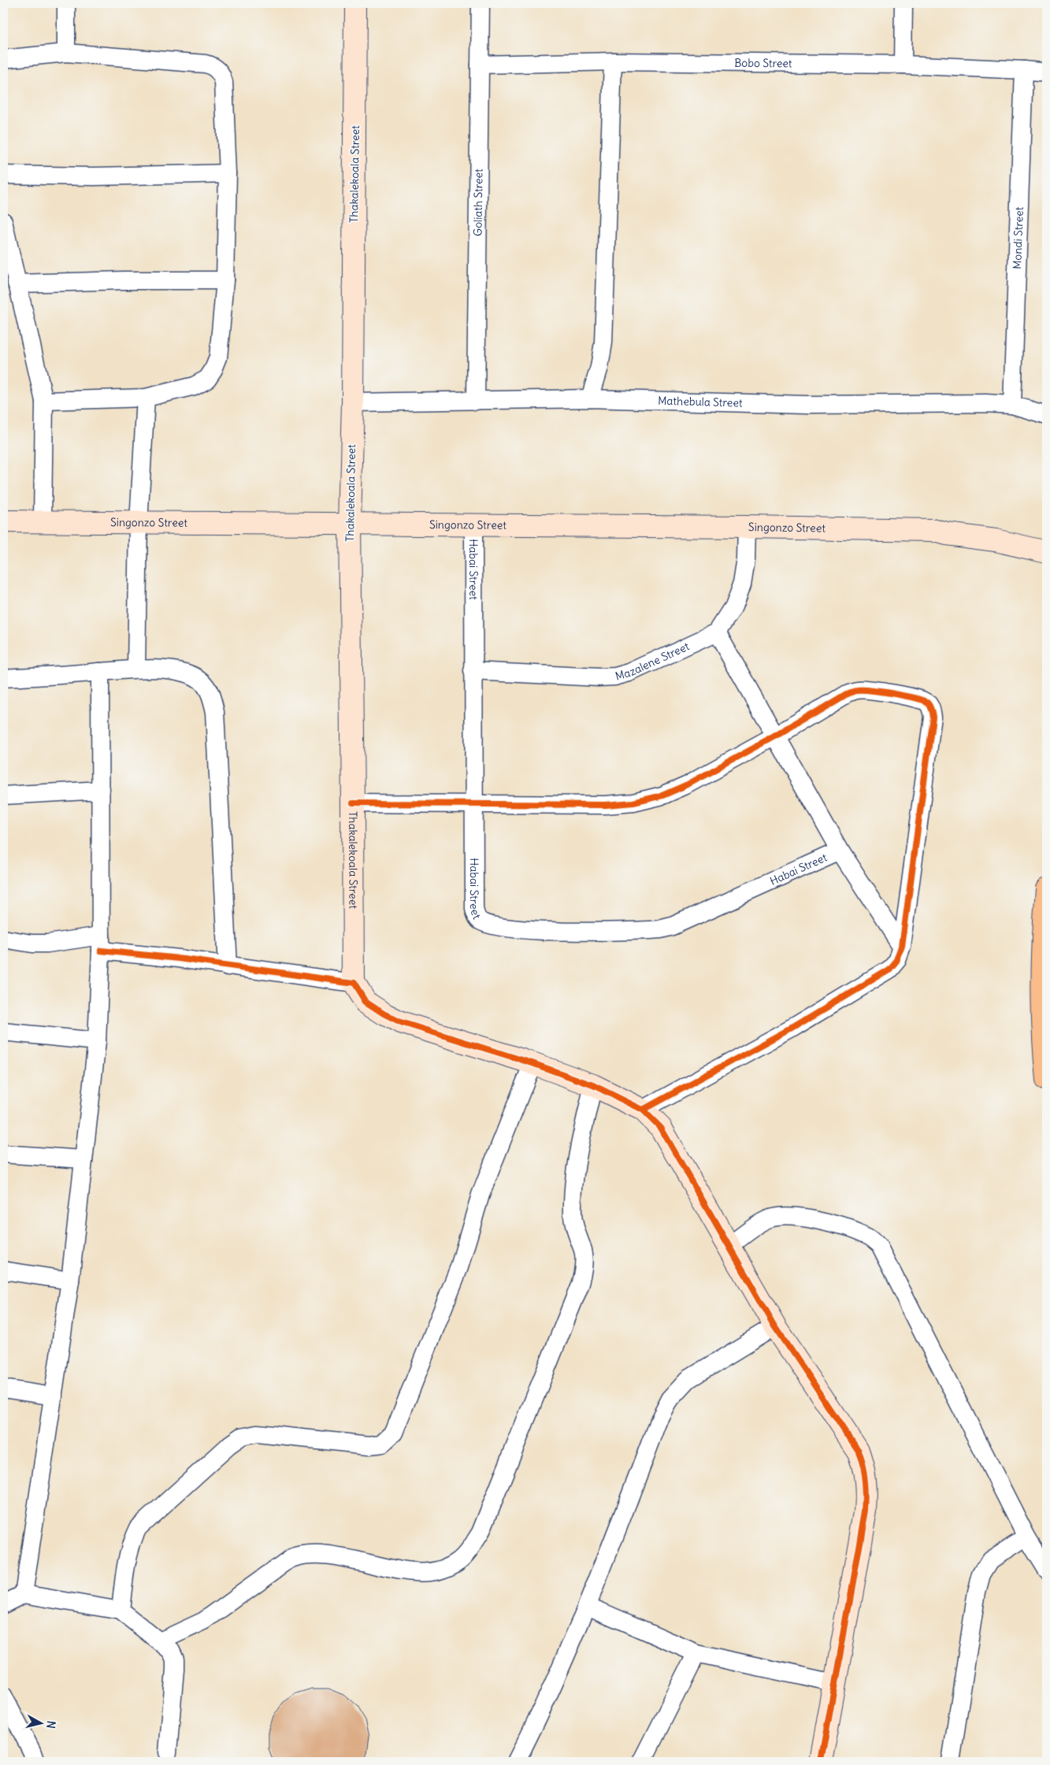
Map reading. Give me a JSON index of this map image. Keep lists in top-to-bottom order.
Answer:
{
  "streets": {
    "street": [
      "Bobo Street",
      "Thakalekoala Street",
      "Goliath Street",
      "Mondi Street",
      "Mathebula Street",
      "Singonzo Street",
      "Habai Street",
      "Mazalene Street"
    ]
  },
  "crossings": [
    ["Bobo Street", "Goliath Street"],
    ["Bobo Street", "Mondi Street"],
    ["Thakalekoala Street", "Mathebula Street"],
    ["Thakalekoala Street", "Singonzo Street"],
    ["Goliath Street", "Mathebula Street"],
    ["Mondi Street", "Mathebula Street"],
    ["Singonzo Street", "Habai Street"],
    ["Habai Street", "Mazalene Street"]
  ],
  "north": "right"
}
